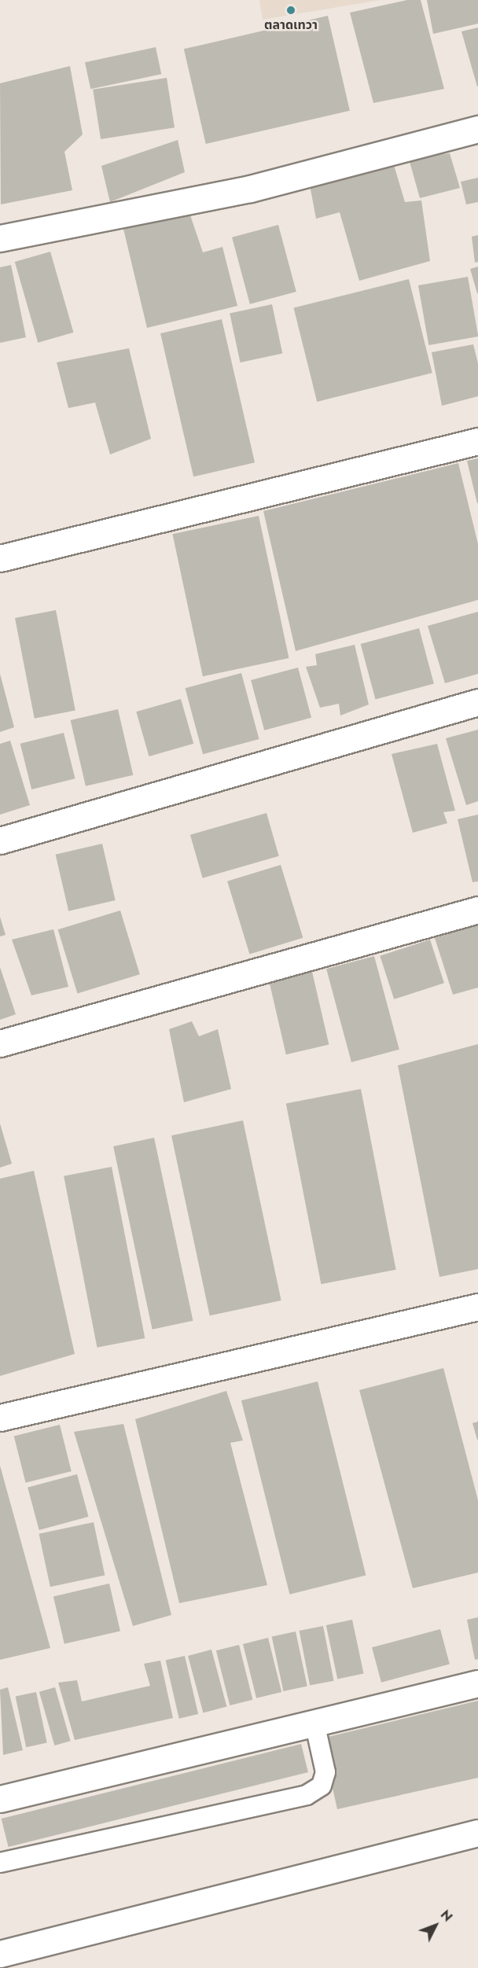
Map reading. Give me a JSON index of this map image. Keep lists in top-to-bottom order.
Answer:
{
  "places": ["ตลาดเทวา"],
  "north": "top right"
}
